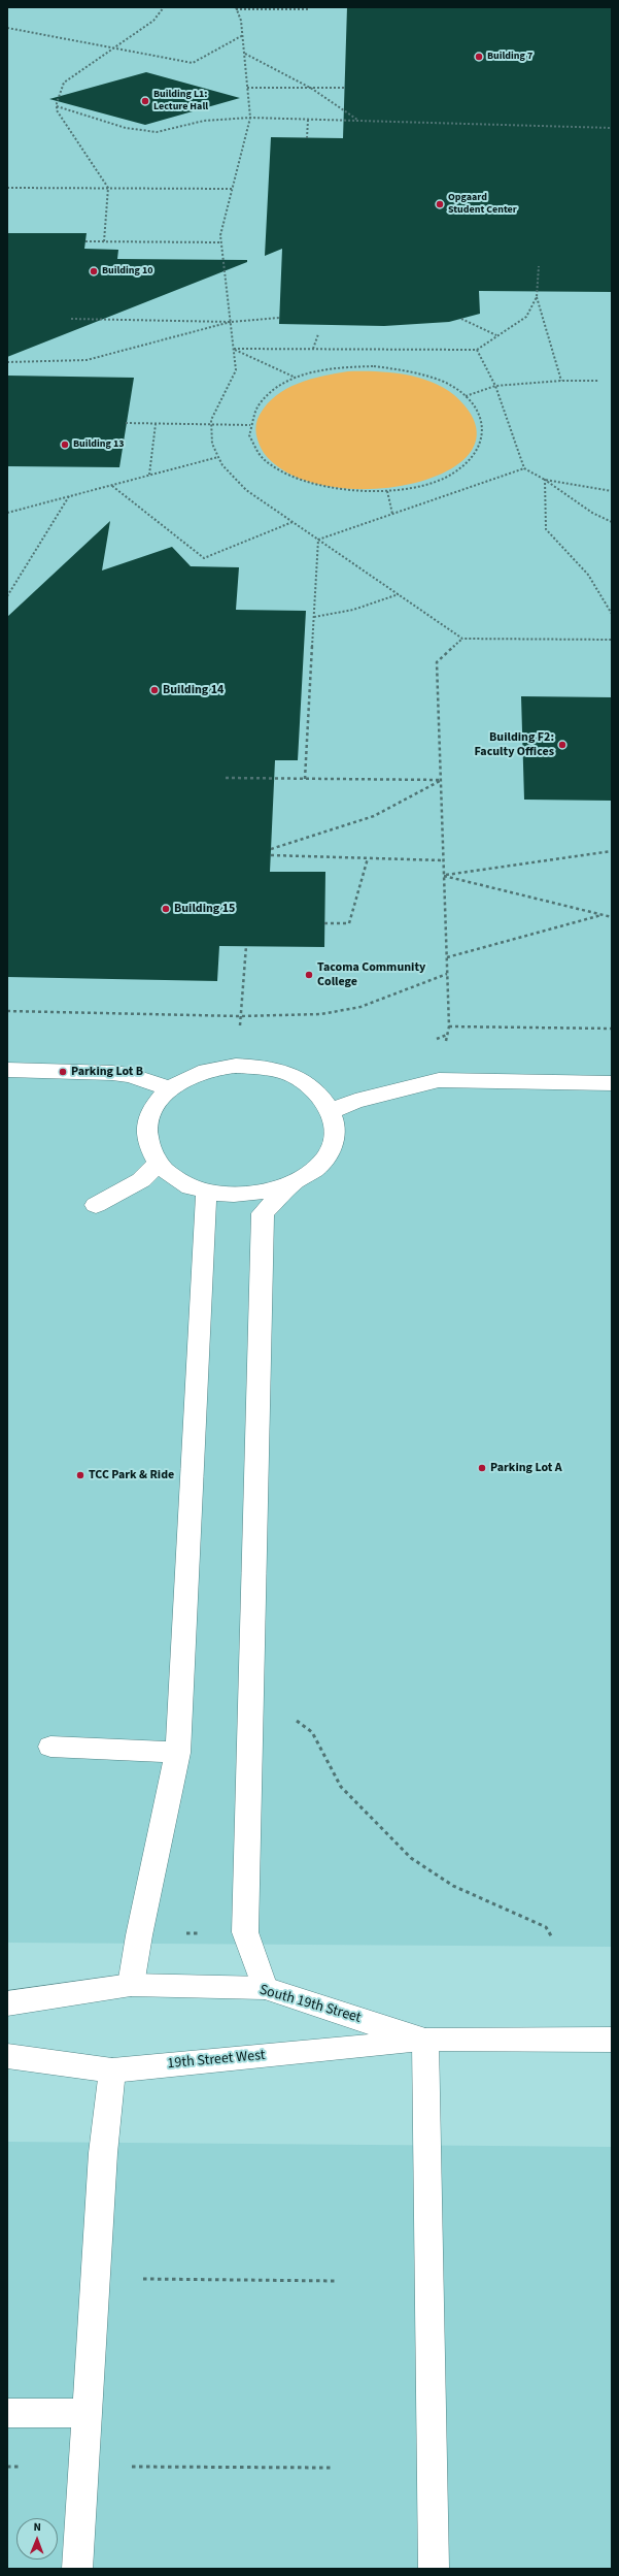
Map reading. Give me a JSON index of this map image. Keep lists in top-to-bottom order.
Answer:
{
  "streets": {
    "main road": ["South 19th Street", "19th Street West"]
  },
  "crossings": [
    ["South 19th Street", "19th Street West"]
  ],
  "places": [
    "Building 7",
    "Building L1: Lecture Hall",
    "Opgaard Student Center",
    "Building 10",
    "Building 13",
    "Building 14",
    "Building F2: Faculty Offices",
    "Building 15",
    "Tacoma Community College",
    "Parking Lot B",
    "Parking Lot A",
    "TCC Park & Ride"
  ],
  "north": "top"
}
